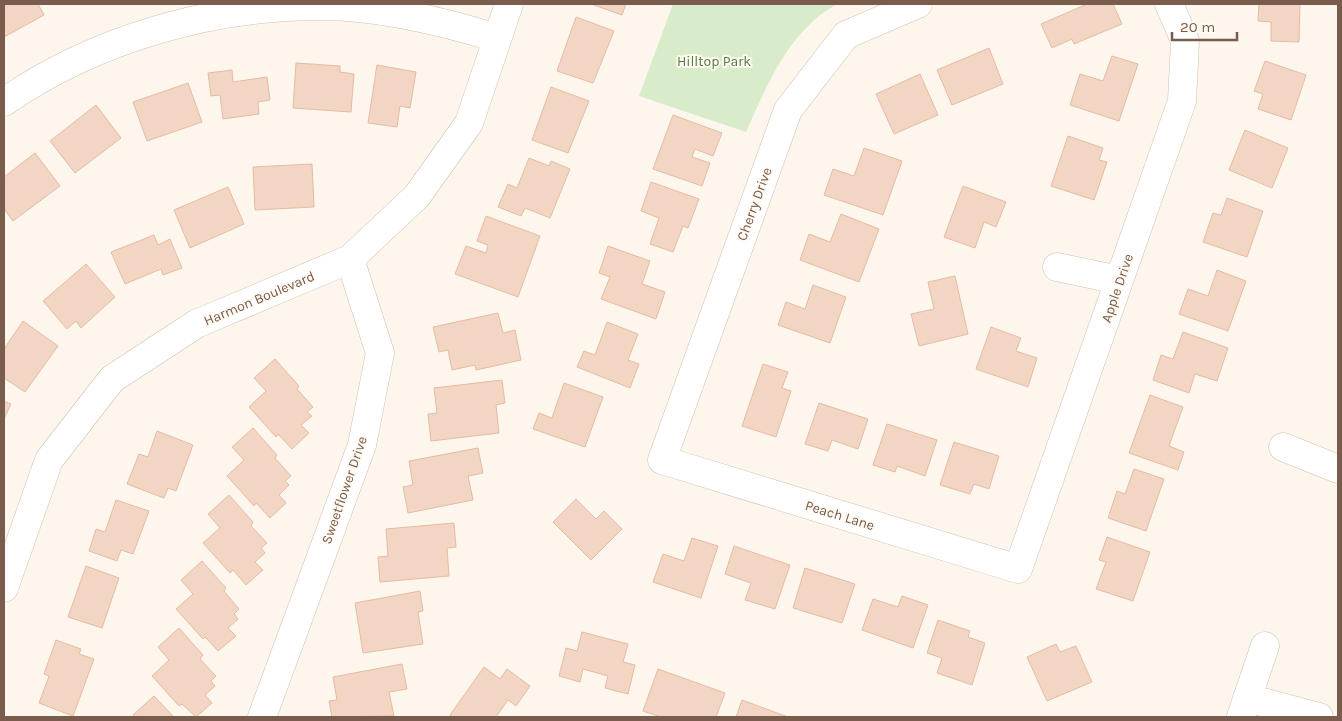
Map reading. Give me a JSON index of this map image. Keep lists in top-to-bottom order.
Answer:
{
  "streets": {
    "street": [
      "Cherry Drive",
      "Apple Drive",
      "Harmon Boulevard",
      "Sweetflower Drive",
      "Peach Lane"
    ]
  },
  "crossings": [
    ["Cherry Drive", "Peach Lane"],
    ["Apple Drive", "Peach Lane"],
    ["Harmon Boulevard", "Sweetflower Drive"]
  ],
  "parks": ["Hilltop Park"],
  "scale_bar": "20 m"
}
